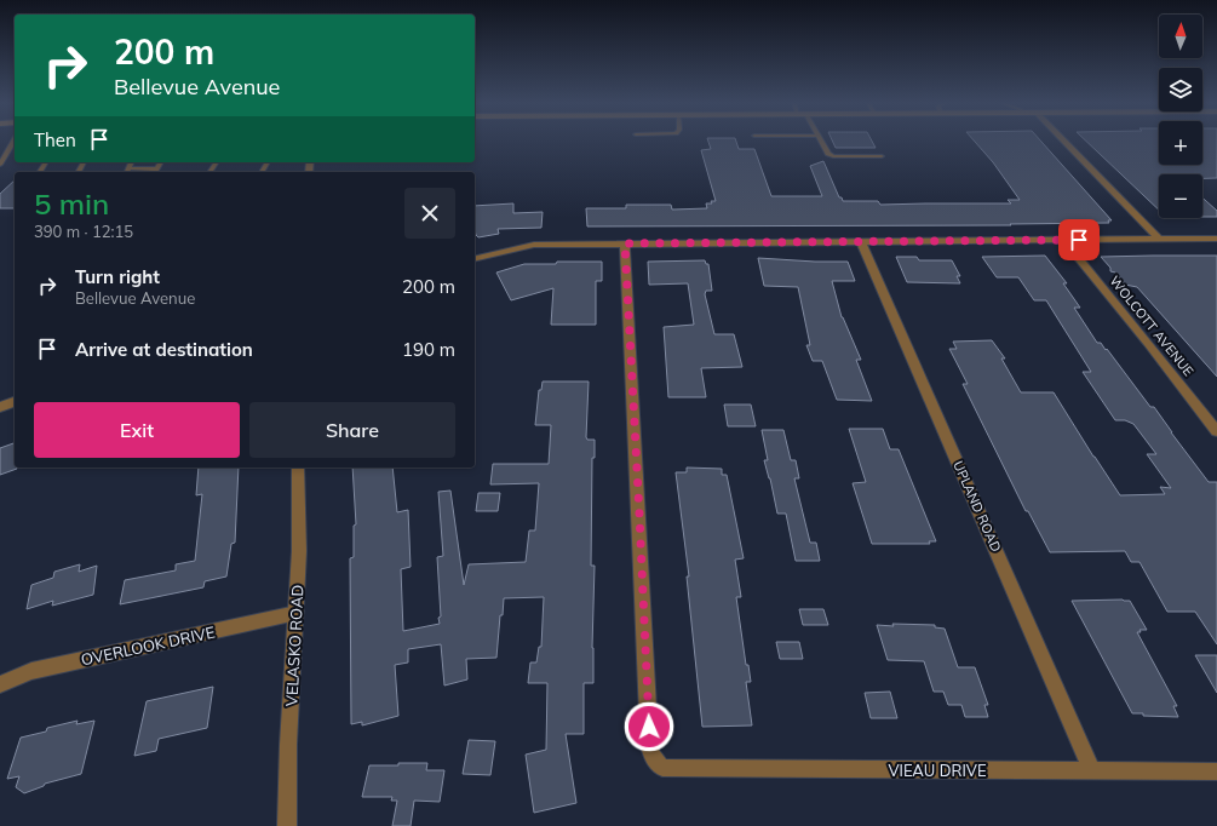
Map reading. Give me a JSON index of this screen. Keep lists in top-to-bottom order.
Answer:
{
  "streets": {
    "street": [
      "WOLCOTT AVENUE",
      "UPLAND ROAD",
      "OVERLOOK DRIVE",
      "VELASKO ROAD",
      "VIEAU DRIVE"
    ]
  },
  "crossings": [
    ["UPLAND ROAD", "VIEAU DRIVE"],
    ["OVERLOOK DRIVE", "VELASKO ROAD"]
  ],
  "north": "top",
  "page": {
    "map_buttons": ["+", "−"],
    "turn": ["200 m", "Bellevue Avenue"],
    "then": "Then",
    "heading": ["5 min", "390 m · 12:15"],
    "list": [
      {
        "name": "Turn right",
        "note": "Bellevue Avenue",
        "value": "200 m"
      },
      {
        "name": "Arrive at destination",
        "value": "190 m"
      }
    ],
    "buttons": ["Exit", "Share"]
  }
}
